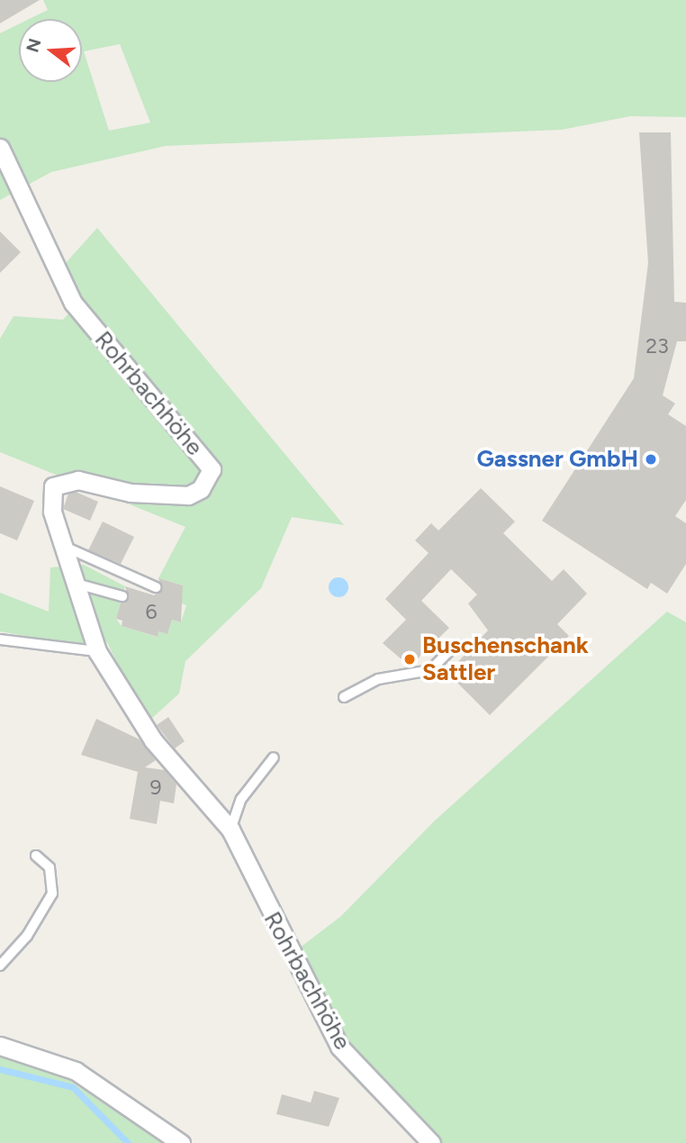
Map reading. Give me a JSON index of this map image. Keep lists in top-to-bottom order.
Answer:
{
  "streets": {
    "street": ["Rohrbachhöhe"]
  },
  "places": ["Gassner GmbH", "Buschenschank Sattler"],
  "house_numbers": ["23", "6", "9"],
  "north": "left"
}
